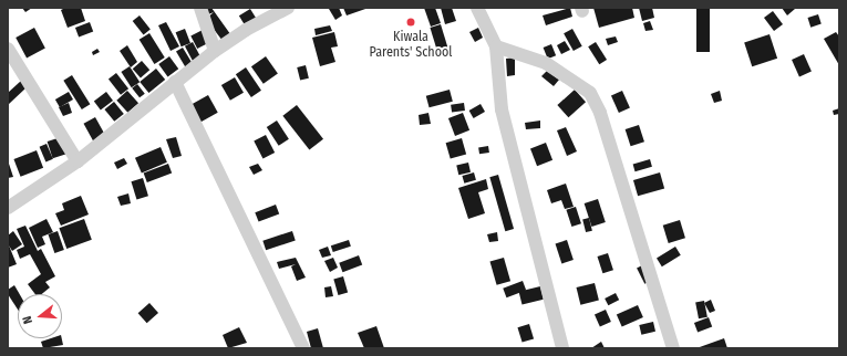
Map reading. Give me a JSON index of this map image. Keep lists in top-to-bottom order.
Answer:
{
  "places": ["Kiwala Parents' School"],
  "north": "left"
}
